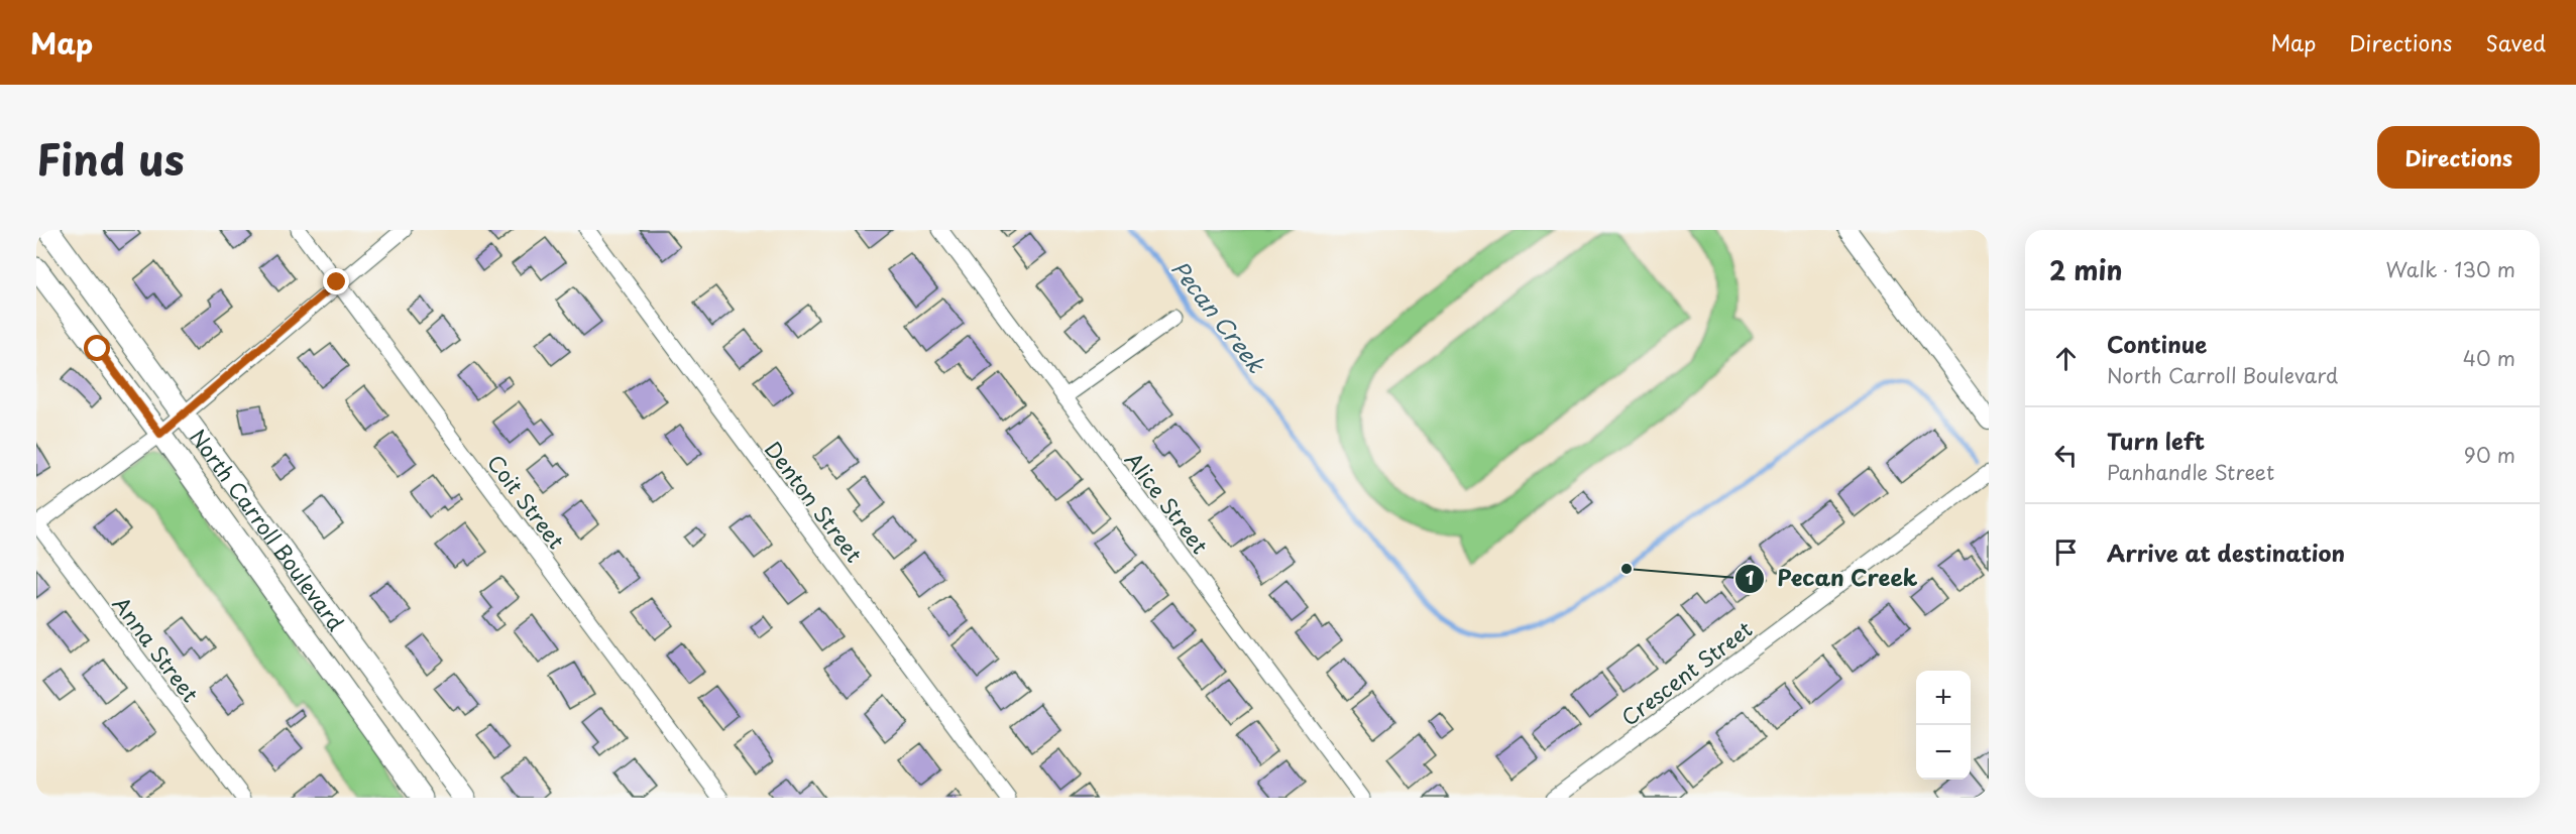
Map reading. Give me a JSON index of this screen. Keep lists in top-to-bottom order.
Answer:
{
  "streets": {
    "main road": ["North Carroll Boulevard"],
    "street": [
      "Coit Street",
      "Denton Street",
      "Alice Street",
      "Anna Street",
      "Crescent Street"
    ]
  },
  "water": ["Pecan Creek"],
  "places": ["Pecan Creek"],
  "page": {
    "header": "Map",
    "nav": ["Map", "Directions", "Saved"],
    "title": "Find us",
    "buttons": "Directions",
    "heading": ["2 min", "Walk · 130 m"],
    "list": [
      ["Continue", "North Carroll Boulevard", "40 m"],
      ["Turn left", "Panhandle Street", "90 m"],
      "Arrive at destination"
    ],
    "map_buttons": ["+", "−"]
  }
}
